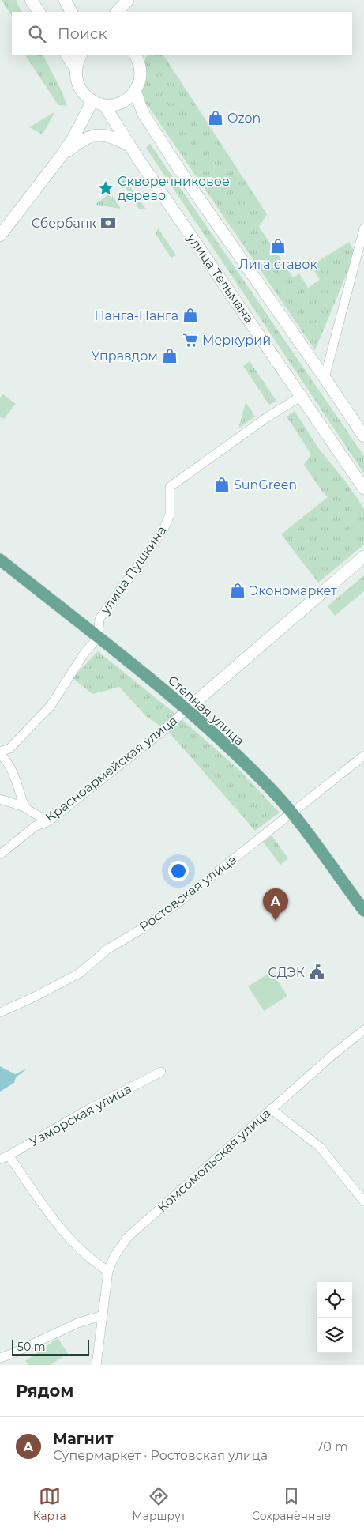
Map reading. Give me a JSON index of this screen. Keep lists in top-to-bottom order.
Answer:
{
  "streets": {
    "main road": ["улица Тельмана", "Степная улица", "Красноармейская улица"],
    "street": [
      "улица Пушкина",
      "Ростовская улица",
      "Узморская улица",
      "Комсомольская улица"
    ]
  },
  "crossings": [
    ["улица Тельмана", "улица Пушкина"],
    ["улица Пушкина", "Степная улица"],
    ["Степная улица", "Красноармейская улица"],
    ["Степная улица", "Ростовская улица"]
  ],
  "places": {
    "shop": [
      "Ozon",
      "Лига ставок",
      "Панга-Панга",
      "Управдом",
      "SunGreen",
      "Экономаркет"
    ],
    "place": ["Скворечниковое дерево"],
    "bank": ["Сбербанк"],
    "supermarket": ["Меркурий"],
    "public building": ["СДЭК"]
  },
  "scale_bar": "50 m",
  "page": {
    "search": "Поиск",
    "pins": "A",
    "scale": "50 m",
    "heading": "Рядом",
    "list": [
      {
        "mark": "A",
        "name": "Магнит",
        "note": "Супермаркет · Ростовская улица",
        "value": "70 m"
      }
    ],
    "nav": ["Карта", "Маршрут", "Сохранённые"]
  }
}
